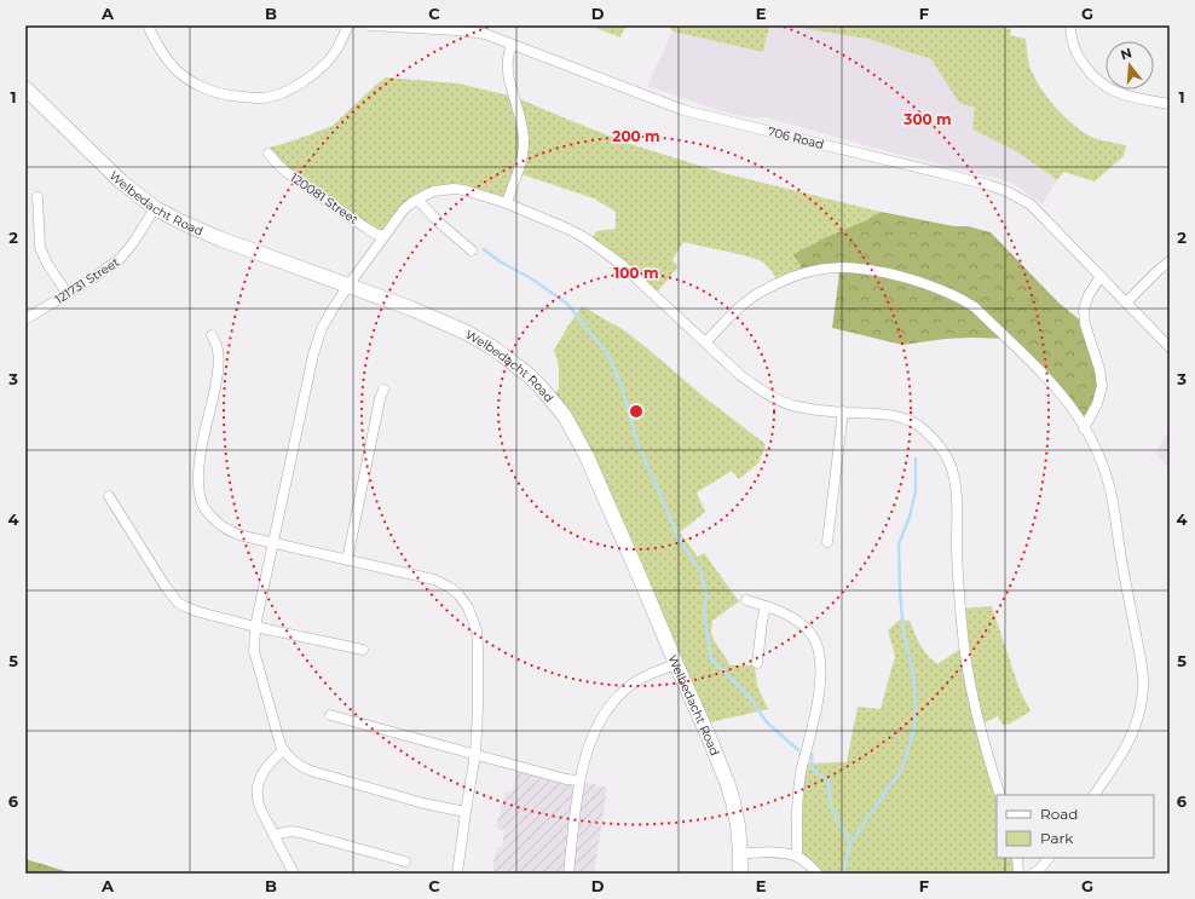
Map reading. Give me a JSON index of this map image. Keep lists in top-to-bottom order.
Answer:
{
  "streets": {
    "street": [
      "706 Road",
      "120081 Street",
      "Welbedacht Road",
      "121731 Street"
    ]
  },
  "crossings": [
    ["Welbedacht Road", "121731 Street"]
  ],
  "legend": ["Road", "Park"],
  "north": "top",
  "grid": {
    "columns": [
      "A",
      "B",
      "C",
      "D",
      "E",
      "F",
      "G"
    ],
    "rows": [
      "1",
      "2",
      "3",
      "4",
      "5",
      "6"
    ]
  },
  "rings": ["300 m", "200 m", "100 m"]
}
